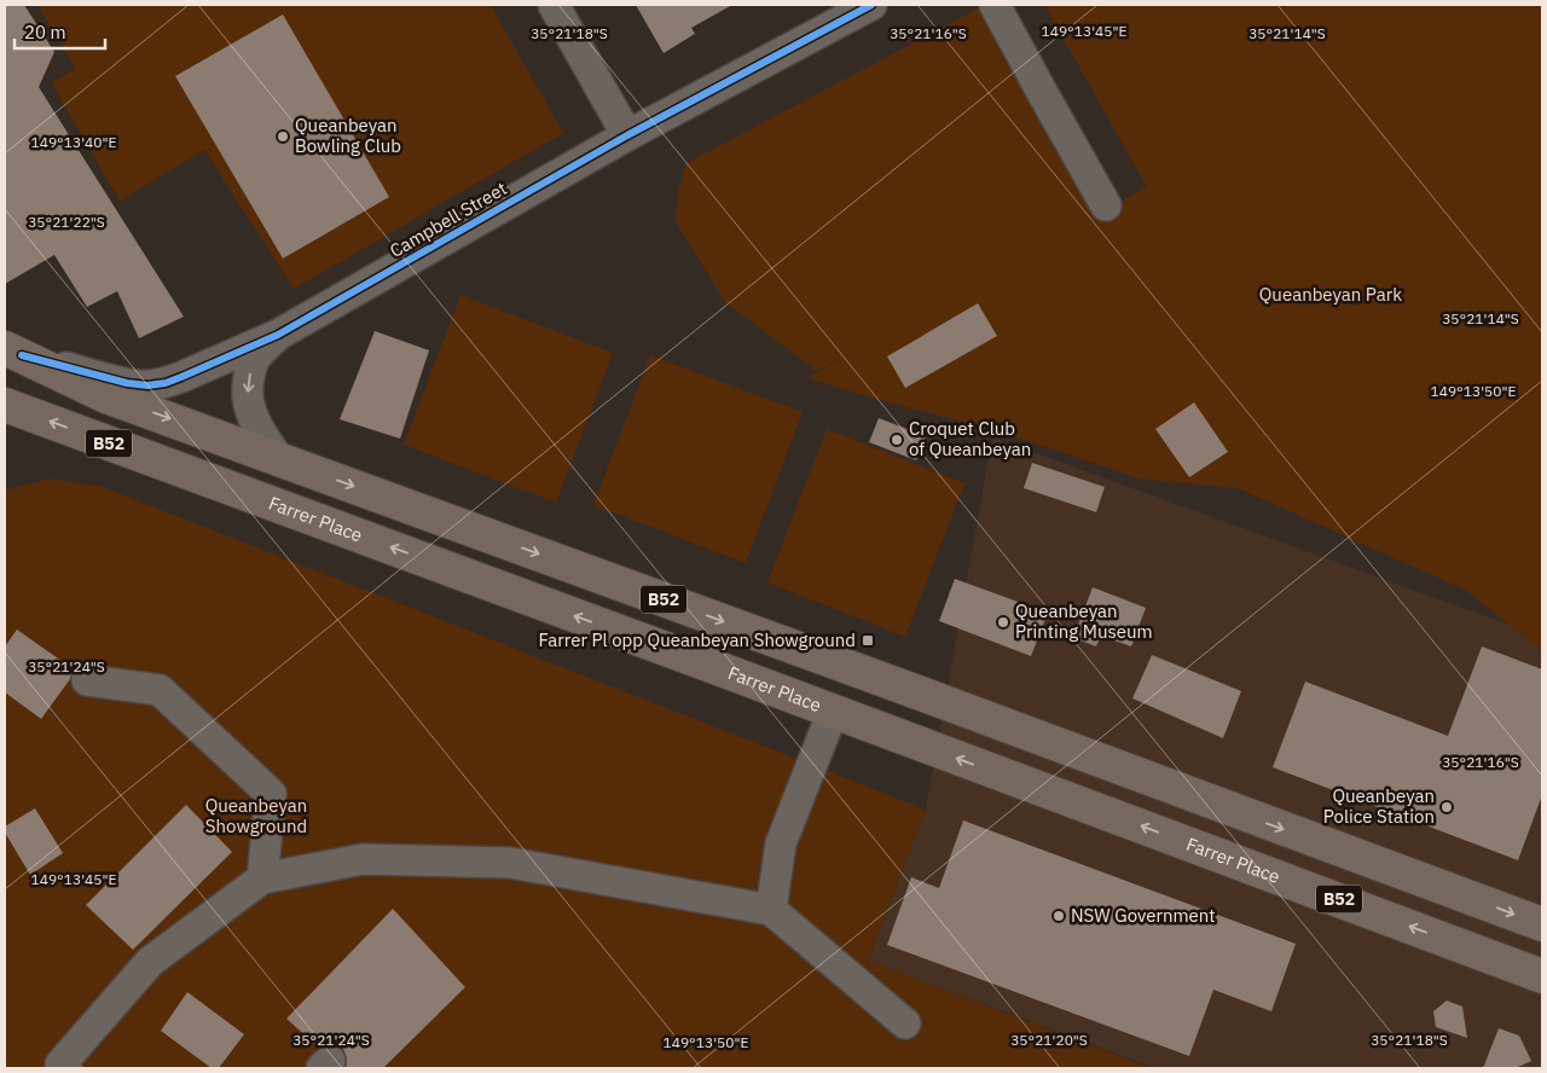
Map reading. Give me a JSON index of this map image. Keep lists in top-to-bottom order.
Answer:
{
  "streets": {
    "highway": ["B52", "Farrer Place"],
    "street": ["Campbell Street"]
  },
  "crossings": [
    ["Campbell Street", "B52"]
  ],
  "parks": ["Queanbeyan Park", "Queanbeyan Showground"],
  "places": {
    "other": [
      "Queanbeyan Bowling Club",
      "Croquet Club of Queanbeyan",
      "Queanbeyan Printing Museum",
      "Queanbeyan Police Station",
      "NSW Government"
    ],
    "transit": ["Farrer Pl opp Queanbeyan Showground"]
  },
  "scale_bar": "20 m",
  "coordinates": [
    "149°13'45\"E",
    "35°21'18\"S",
    "35°21'16\"S",
    "35°21'14\"S",
    "149°13'40\"E",
    "35°21'22\"S",
    "149°13'50\"E",
    "35°21'24\"S",
    "35°21'20\"S"
  ]
}
